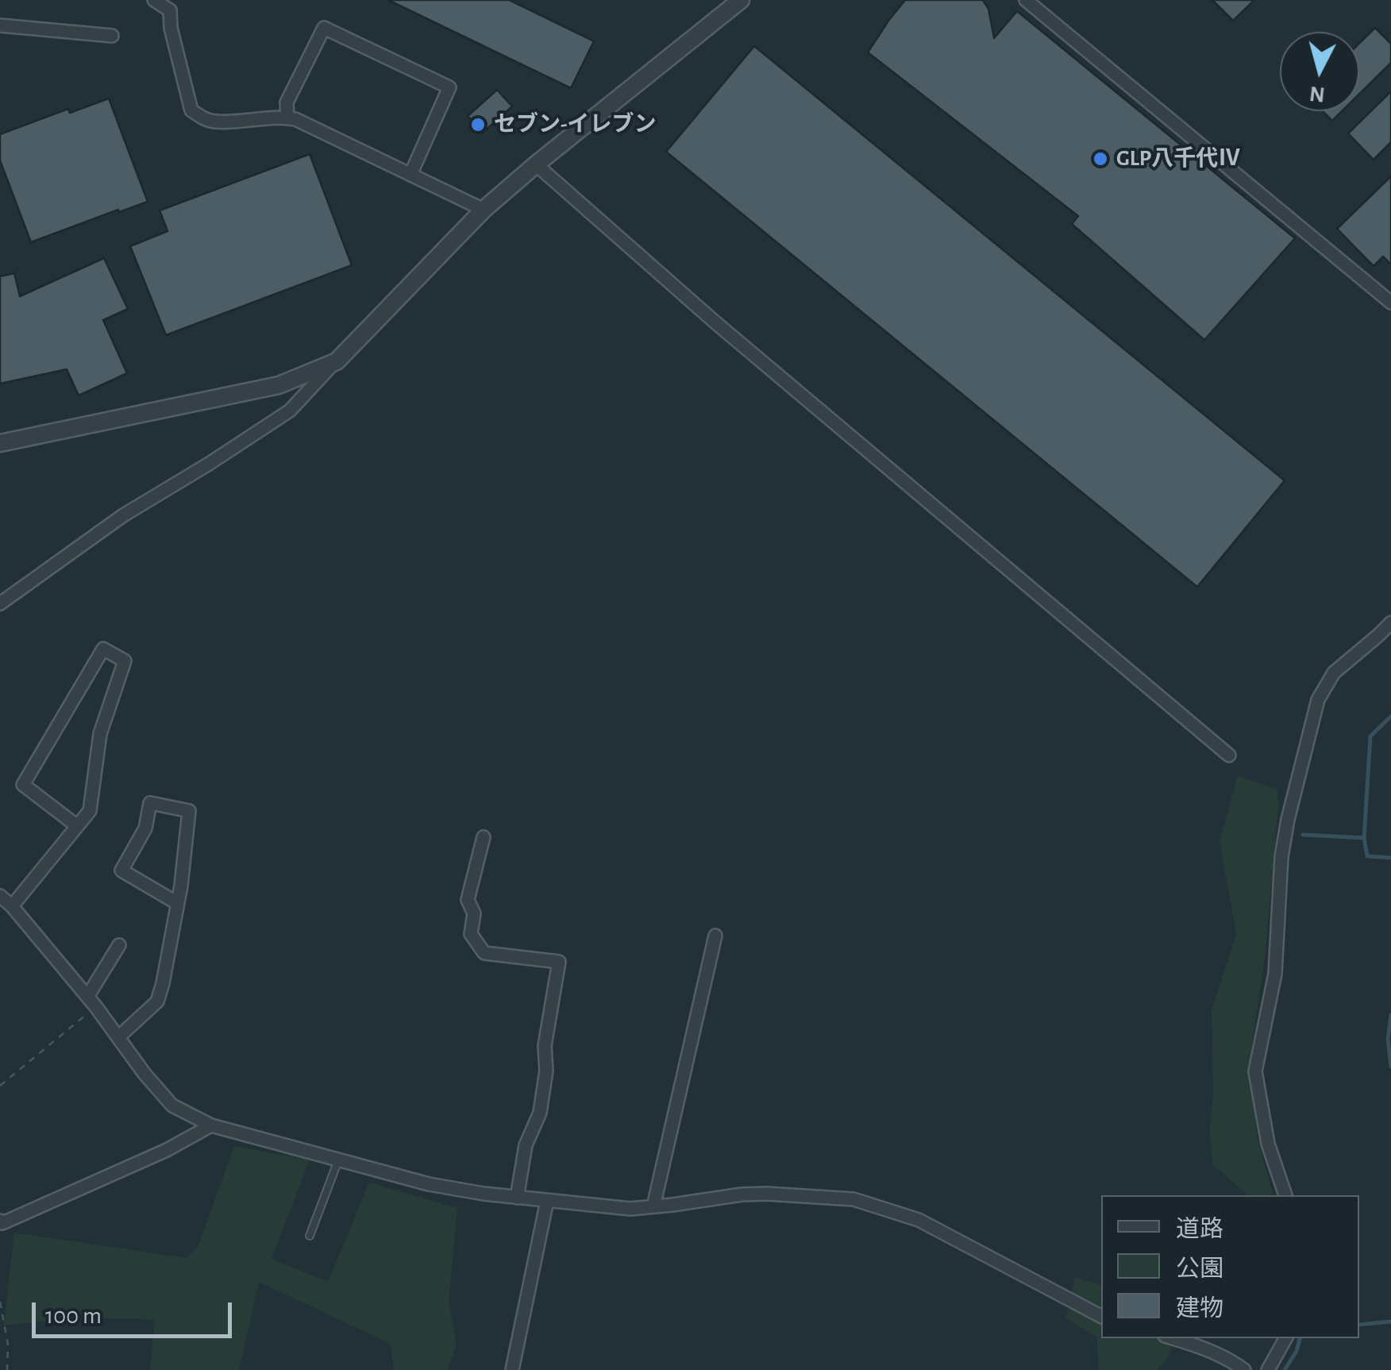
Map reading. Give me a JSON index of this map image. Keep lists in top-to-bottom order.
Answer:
{
  "places": ["セブン-イレブン", "GLP八千代Ⅳ"],
  "legend": ["道路", "公園", "建物"],
  "scale_bar": "100 m",
  "north": "bottom"
}
